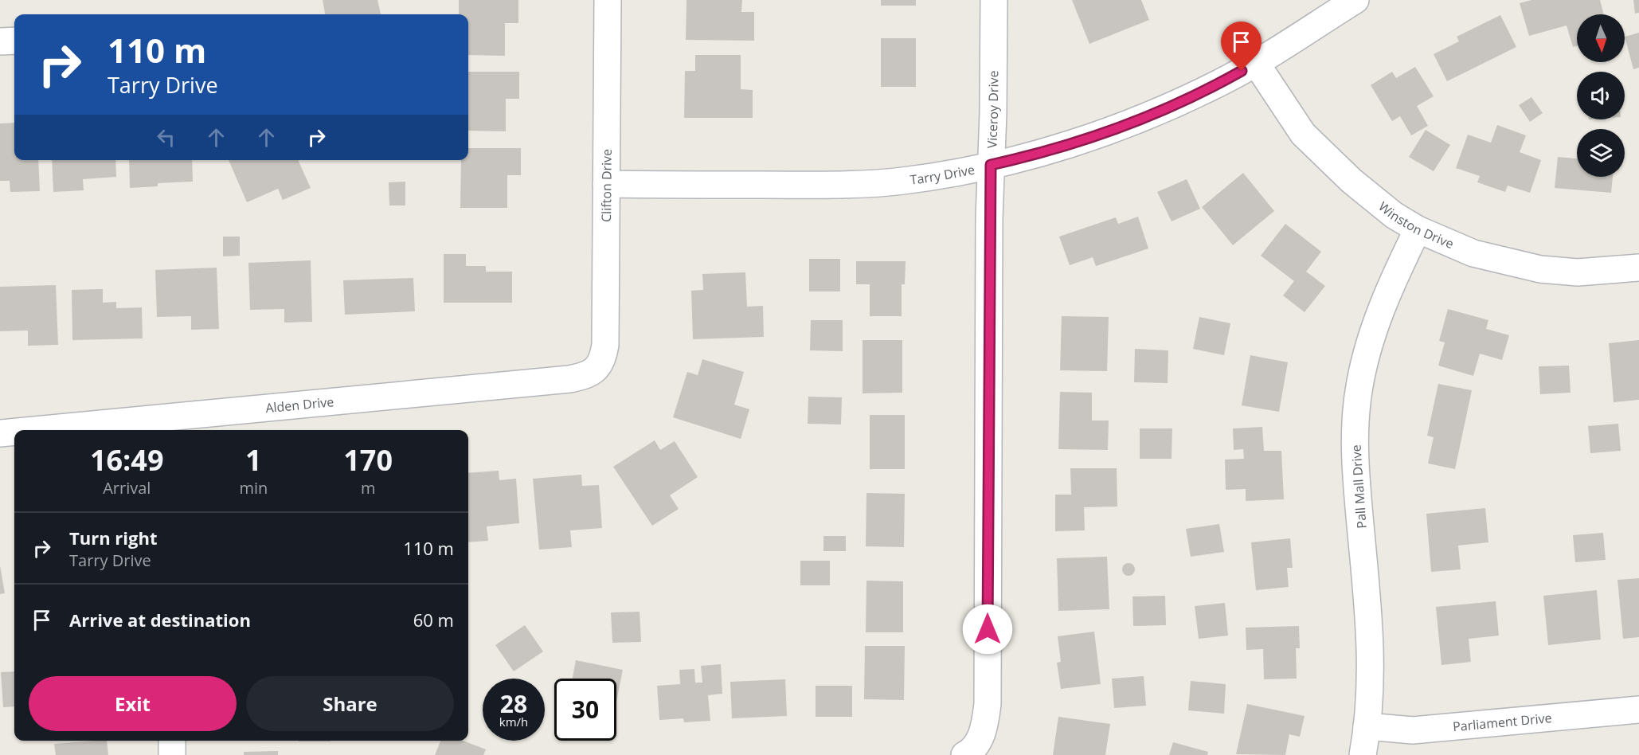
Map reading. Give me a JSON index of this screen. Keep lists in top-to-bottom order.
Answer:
{
  "streets": {
    "street": [
      "Viceroy Drive",
      "Tarry Drive",
      "Clifton Drive",
      "Winston Drive",
      "Alden Drive",
      "Pall Mall Drive",
      "Parliament Drive"
    ]
  },
  "crossings": [
    ["Viceroy Drive", "Tarry Drive"],
    ["Tarry Drive", "Clifton Drive"],
    ["Tarry Drive", "Winston Drive"],
    ["Clifton Drive", "Alden Drive"],
    ["Winston Drive", "Pall Mall Drive"],
    ["Pall Mall Drive", "Parliament Drive"]
  ],
  "north": "bottom",
  "page": {
    "turn": ["110 m", "Tarry Drive"],
    "eta": [
      "16:49",
      "Arrival",
      "1",
      "min",
      "170",
      "m"
    ],
    "list": [
      {
        "name": "Turn right",
        "note": "Tarry Drive",
        "value": "110 m"
      },
      {
        "name": "Arrive at destination",
        "value": "60 m"
      }
    ],
    "buttons": ["Exit", "Share"],
    "speed": "28 km/h",
    "limit": "30"
  }
}
